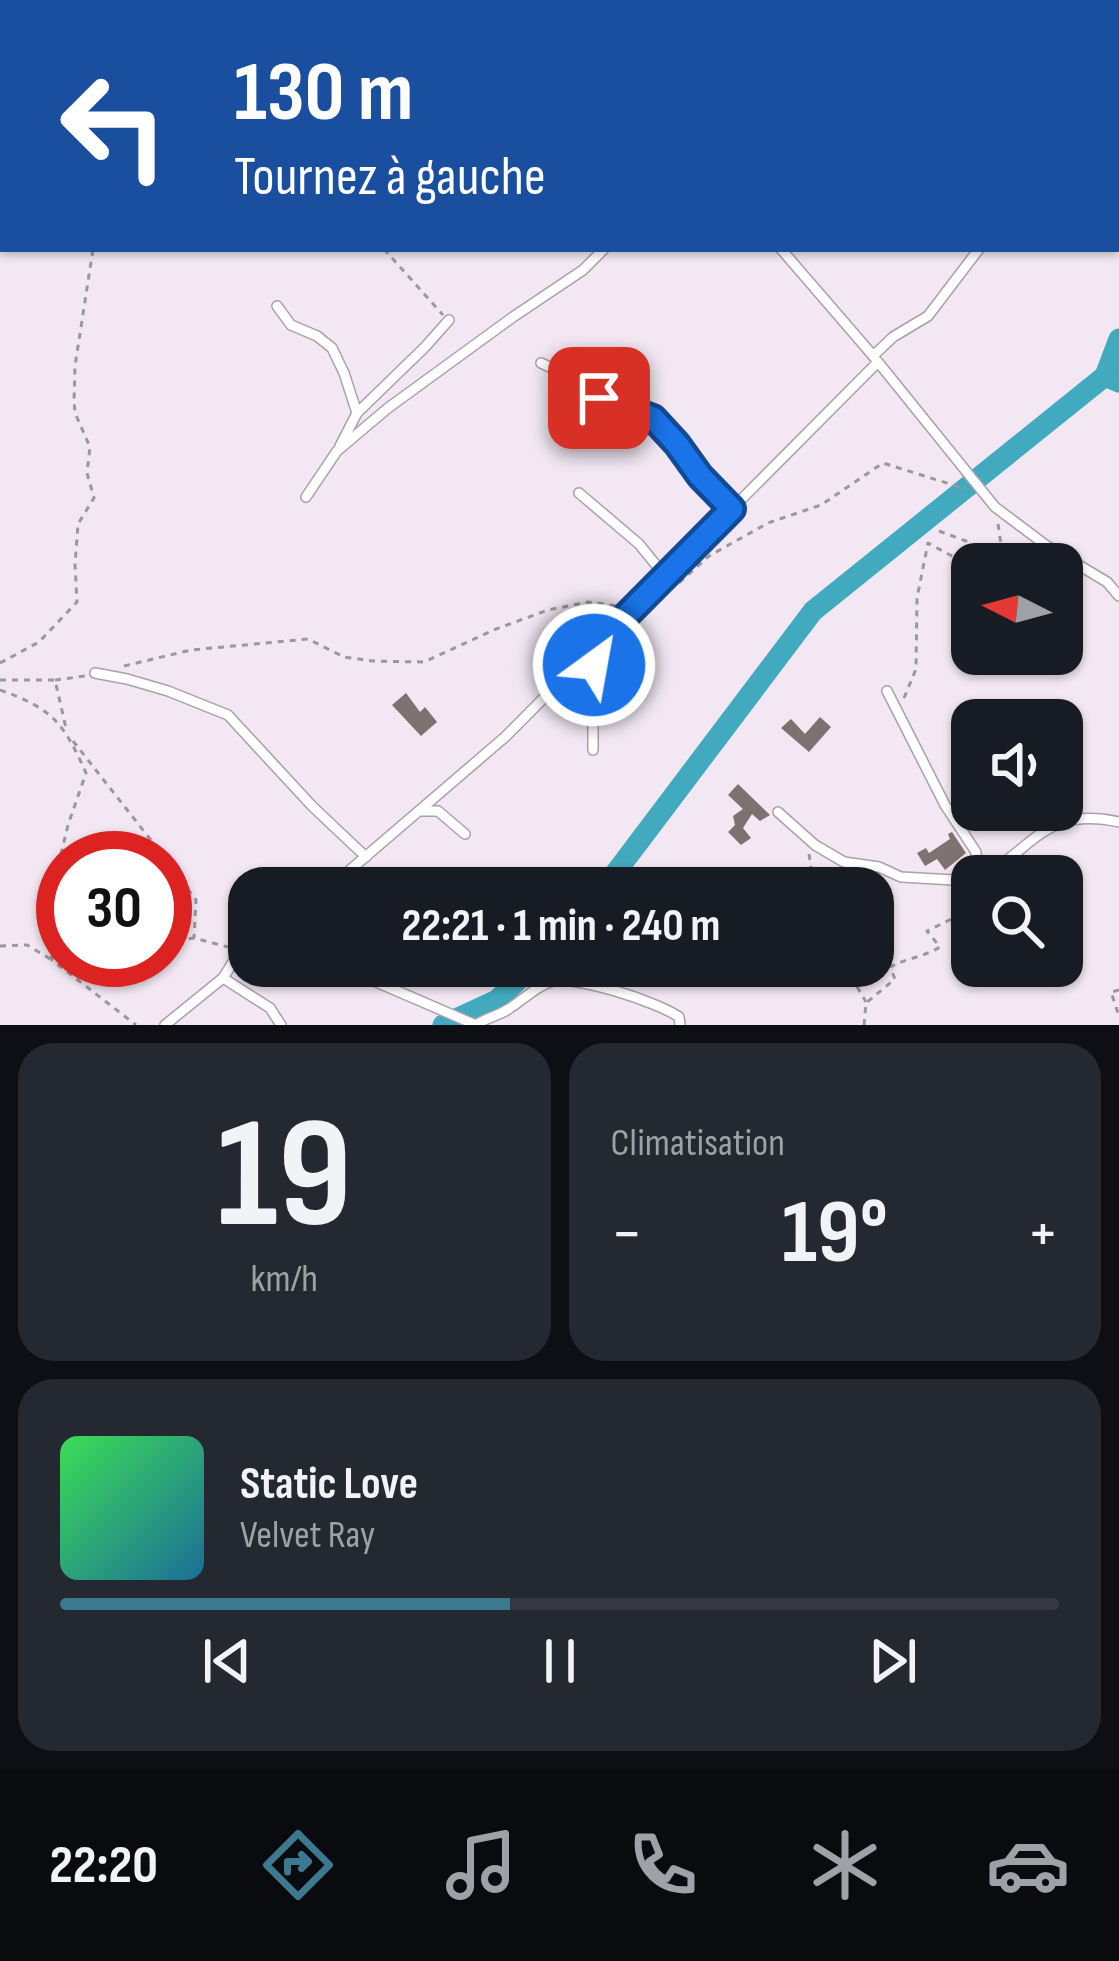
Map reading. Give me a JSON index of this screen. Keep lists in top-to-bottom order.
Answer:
{
  "north": "left",
  "page": {
    "turn": ["130 m", "Tournez à gauche"],
    "limit": "30",
    "trip": "22:21 · 1 min · 240 m",
    "tile": [
      ["19", "km/h"],
      "Climatisation"
    ],
    "heat": ["−", "19°", "+"],
    "song": ["Static Love", "Velvet Ray"],
    "tabs": "22:20"
  }
}
